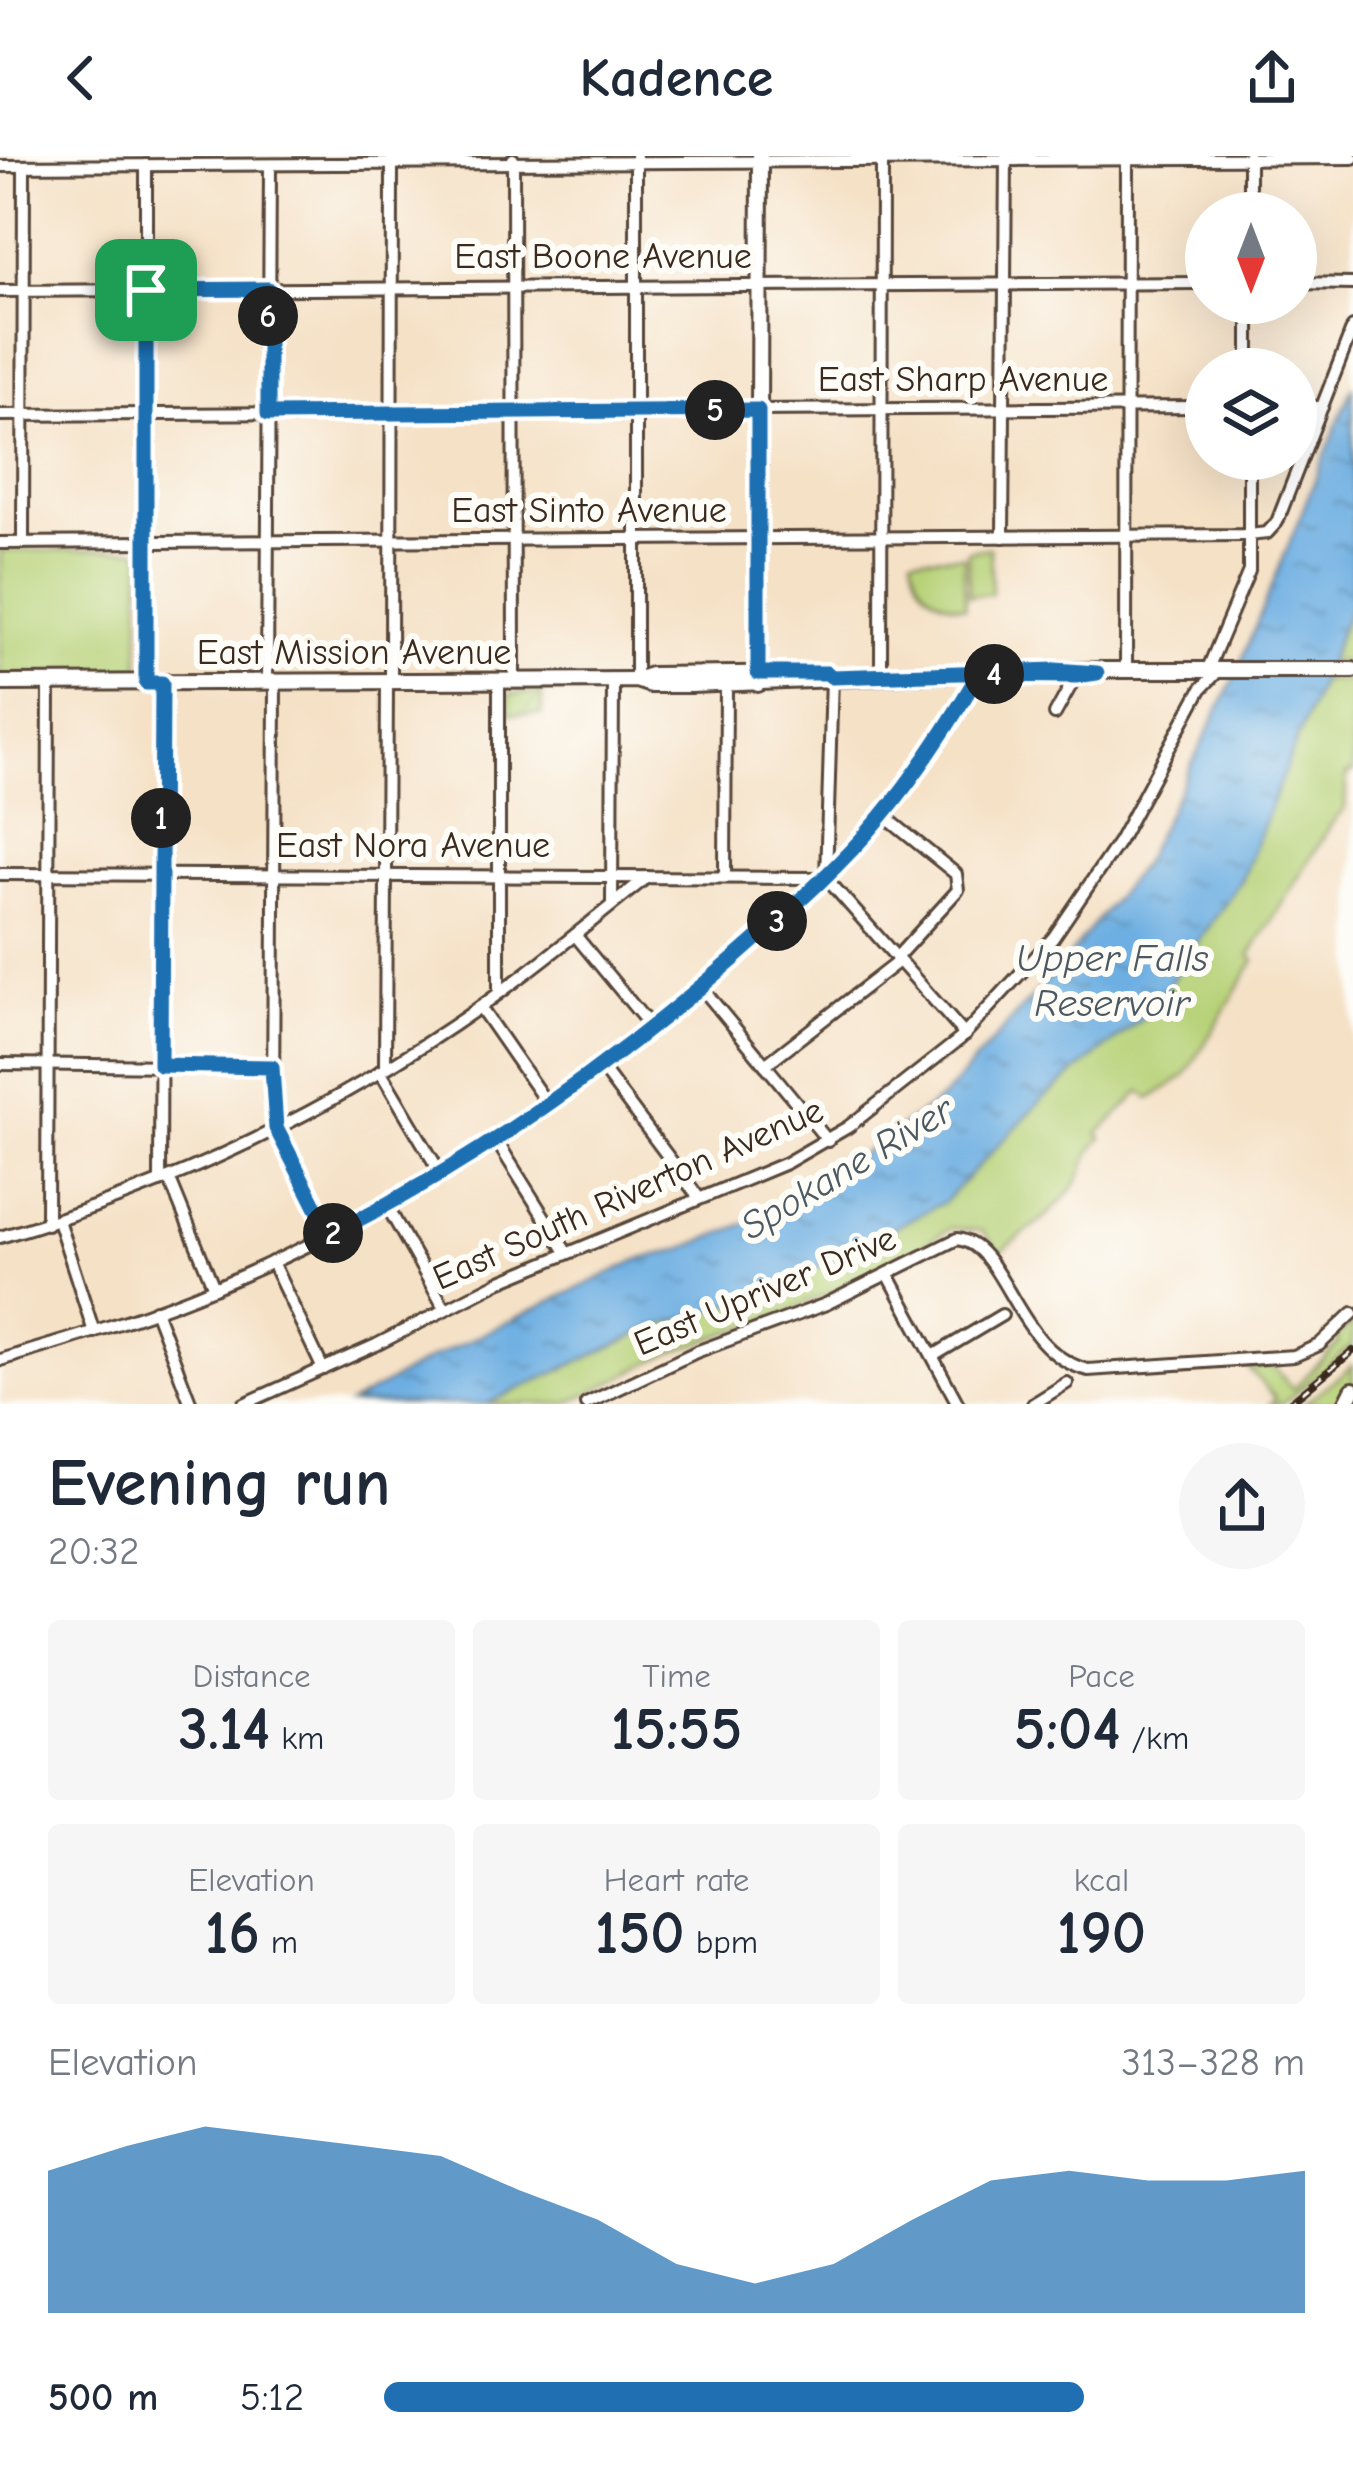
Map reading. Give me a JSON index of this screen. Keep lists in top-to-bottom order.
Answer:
{
  "streets": {
    "main road": ["East Mission Avenue"],
    "street": [
      "East Boone Avenue",
      "East Sharp Avenue",
      "East Sinto Avenue",
      "East Nora Avenue",
      "East South Riverton Avenue",
      "East Upriver Drive"
    ]
  },
  "crossings": [
    ["East Mission Avenue", "East South Riverton Avenue"]
  ],
  "water": ["Upper Falls Reservoir", "Spokane River"],
  "north": "bottom",
  "page": {
    "header": "Kadence",
    "pins": [
      "6",
      "5",
      "4",
      "1",
      "3",
      "2"
    ],
    "heading": ["Evening run", "20:32"],
    "stats": [
      ["Distance", "3.14 km"],
      ["Time", "15:55"],
      ["Pace", "5:04 /km"],
      ["Elevation", "16 m"],
      ["Heart rate", "150 bpm"],
      ["kcal", "190"]
    ],
    "chart": ["Elevation", "313–328 m"],
    "list": [
      {
        "name": "500 m",
        "note": "5:12"
      }
    ]
  }
}
